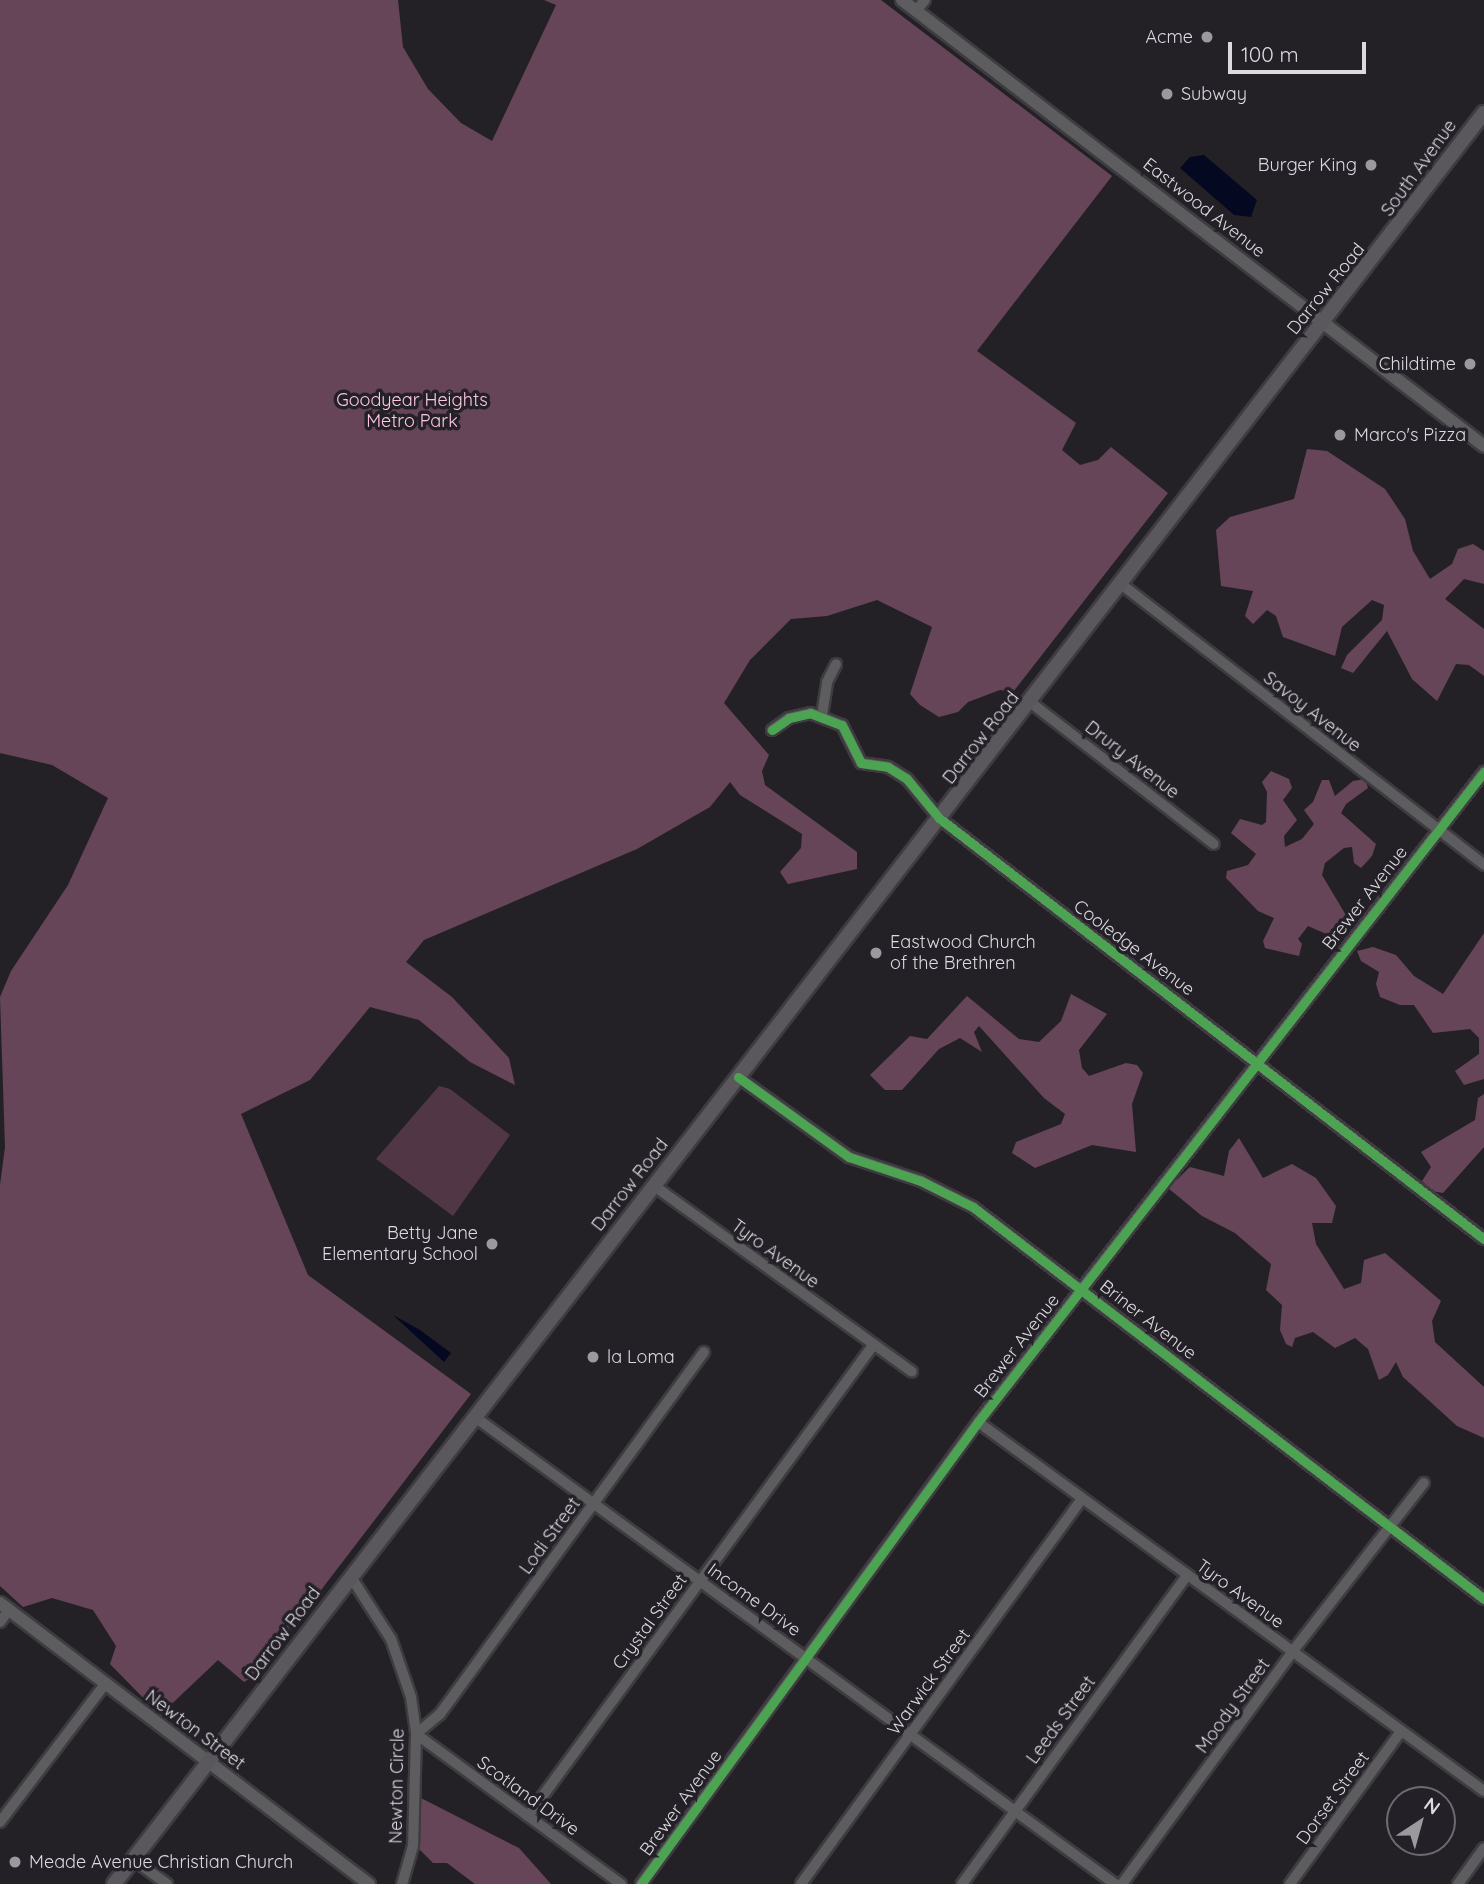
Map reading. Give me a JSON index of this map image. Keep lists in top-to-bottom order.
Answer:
{
  "streets": {
    "main road": ["South Avenue", "Darrow Road"],
    "street": [
      "Eastwood Avenue",
      "Savoy Avenue",
      "Drury Avenue",
      "Brewer Avenue",
      "Cooledge Avenue",
      "Tyro Avenue",
      "Briner Avenue",
      "Lodi Street",
      "Income Drive",
      "Crystal Street",
      "Warwick Street",
      "Moody Street",
      "Leeds Street",
      "Newton Street",
      "Newton Circle",
      "Scotland Drive",
      "Dorset Street"
    ]
  },
  "crossings": [
    ["South Avenue", "Darrow Road"],
    ["Eastwood Avenue", "Darrow Road"],
    ["Darrow Road", "Savoy Avenue"],
    ["Darrow Road", "Drury Avenue"],
    ["Darrow Road", "Cooledge Avenue"],
    ["Darrow Road", "Tyro Avenue"],
    ["Darrow Road", "Briner Avenue"],
    ["Darrow Road", "Income Drive"],
    ["Darrow Road", "Newton Street"],
    ["Darrow Road", "Newton Circle"],
    ["Savoy Avenue", "Brewer Avenue"],
    ["Brewer Avenue", "Cooledge Avenue"],
    ["Brewer Avenue", "Tyro Avenue"],
    ["Brewer Avenue", "Briner Avenue"],
    ["Brewer Avenue", "Income Drive"],
    ["Tyro Avenue", "Crystal Street"],
    ["Tyro Avenue", "Warwick Street"],
    ["Tyro Avenue", "Moody Street"],
    ["Tyro Avenue", "Leeds Street"],
    ["Tyro Avenue", "Dorset Street"],
    ["Briner Avenue", "Moody Street"],
    ["Lodi Street", "Income Drive"],
    ["Lodi Street", "Newton Circle"],
    ["Lodi Street", "Scotland Drive"],
    ["Income Drive", "Crystal Street"],
    ["Income Drive", "Warwick Street"],
    ["Income Drive", "Leeds Street"],
    ["Crystal Street", "Scotland Drive"],
    ["Newton Circle", "Scotland Drive"]
  ],
  "parks": ["Goodyear Heights Metro Park"],
  "places": [
    "Acme",
    "Subway",
    "Burger King",
    "Childtime",
    "Marco's Pizza",
    "Eastwood Church of the Brethren",
    "Betty Jane Elementary School",
    "la Loma",
    "Meade Avenue Christian Church"
  ],
  "scale_bar": "100 m",
  "north": "top right"
}
